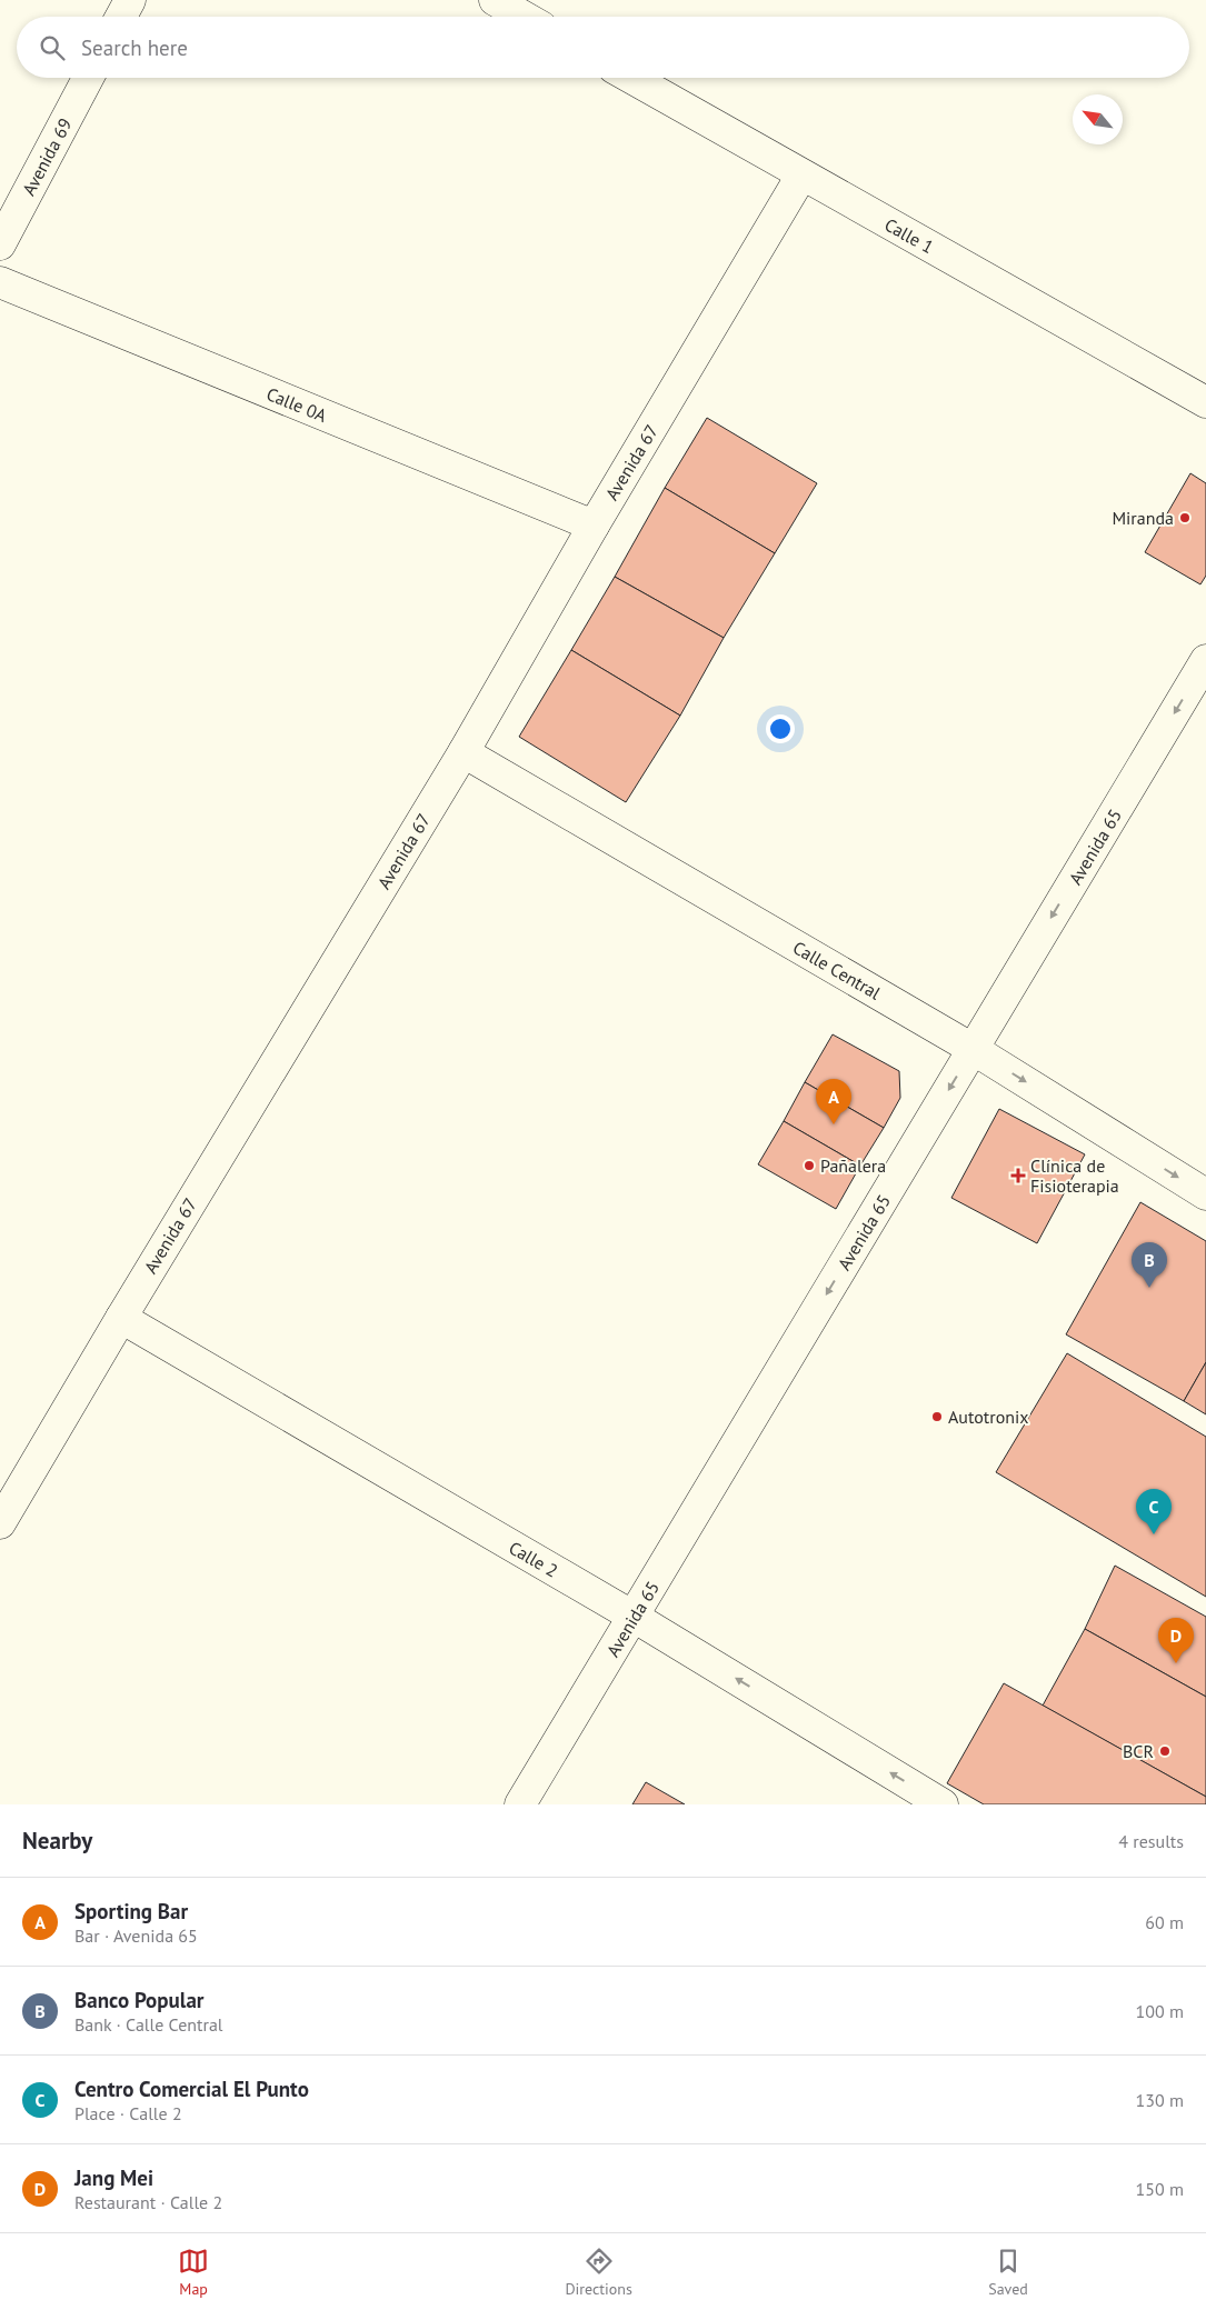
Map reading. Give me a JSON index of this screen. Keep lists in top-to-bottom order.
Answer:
{
  "streets": {
    "street": [
      "Avenida 69",
      "Calle 1",
      "Calle 0A",
      "Avenida 67",
      "Avenida 65",
      "Calle Central",
      "Calle 2"
    ]
  },
  "crossings": [
    ["Calle 1", "Avenida 67"],
    ["Calle 0A", "Avenida 67"],
    ["Avenida 67", "Calle Central"],
    ["Avenida 67", "Calle 2"],
    ["Avenida 65", "Calle Central"],
    ["Avenida 65", "Calle 2"]
  ],
  "one_way": ["Avenida 65", "Calle 2"],
  "places": {
    "other": [
      "Miranda",
      "Pañalera",
      "Autotronix",
      "BCR"
    ],
    "health": ["Clínica de Fisioterapia"]
  },
  "north": "top left",
  "page": {
    "search": "Search here",
    "pins": [
      "A",
      "B",
      "C",
      "D"
    ],
    "heading": ["Nearby", "4 results"],
    "list": [
      {
        "mark": "A",
        "name": "Sporting Bar",
        "note": "Bar · Avenida 65",
        "value": "60 m"
      },
      {
        "mark": "B",
        "name": "Banco Popular",
        "note": "Bank · Calle Central",
        "value": "100 m"
      },
      {
        "mark": "C",
        "name": "Centro Comercial El Punto",
        "note": "Place · Calle 2",
        "value": "130 m"
      },
      {
        "mark": "D",
        "name": "Jang Mei",
        "note": "Restaurant · Calle 2",
        "value": "150 m"
      }
    ],
    "nav": ["Map", "Directions", "Saved"]
  }
}
